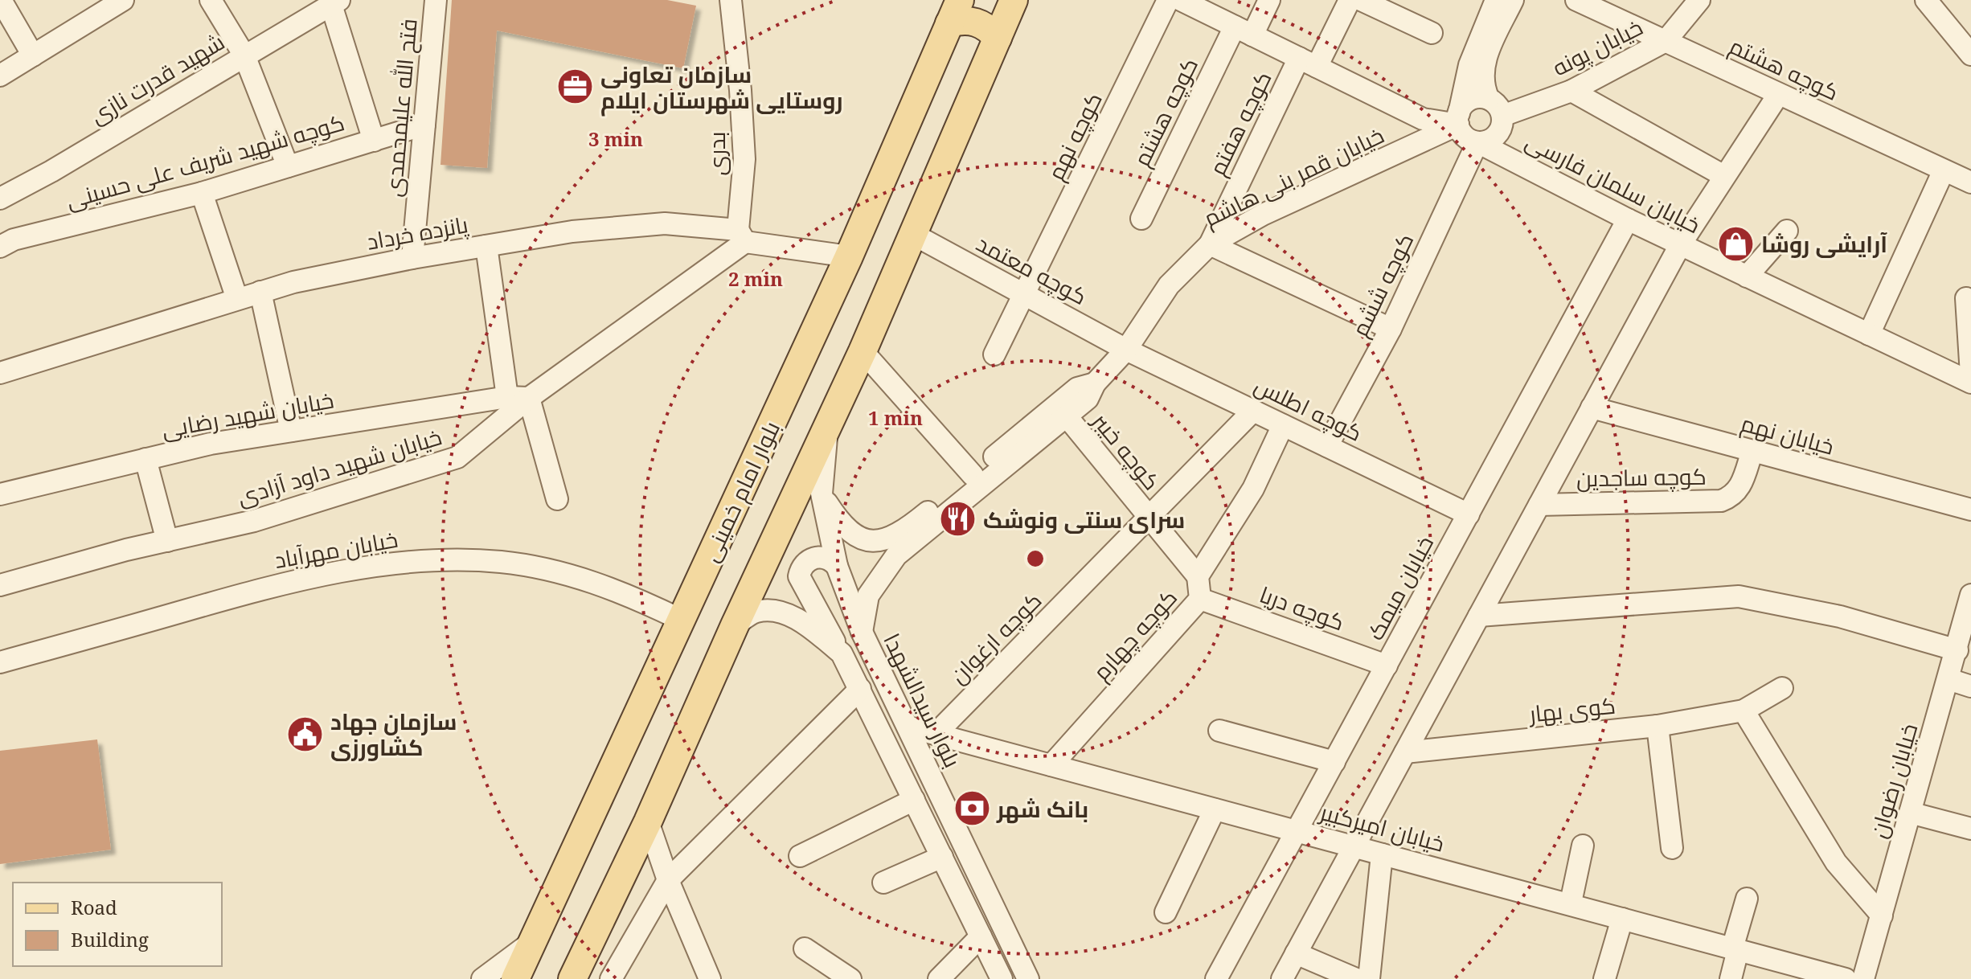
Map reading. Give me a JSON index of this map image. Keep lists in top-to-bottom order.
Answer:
{
  "streets": {
    "main road": ["بلوار امام خمینی"],
    "street": [
      "خیابان پونه",
      "کوچه هشتم",
      "شهید قدرت نازی",
      "فتح الله علیمحمدی",
      "کوچه هفتم",
      "کوچه نهم",
      "بدری",
      "کوچه شهید شریف علی حسینی",
      "خیابان قمر بنی هاشم",
      "خیابان سلمان فارسی",
      "پانزده خرداد",
      "کوچه معتمد",
      "کوچه ششم",
      "کوچه اطلس",
      "خیابان شهید رضایی",
      "خیابان نهم",
      "کوچه خیبر",
      "خیابان شهید داود آزادی",
      "کوچه ساجدین",
      "خیابان مهرآباد",
      "خیابان میمک",
      "کوچه دریا",
      "کوچه چهارم",
      "کوچه ارغوان",
      "بلوار سیدالشهدا",
      "کوی بهار",
      "خیابان رضوان",
      "خیابان امیرکبیر"
    ]
  },
  "crossings": [
    ["خیابان پونه", "کوچه هشتم"],
    ["خیابان پونه", "خیابان قمر بنی هاشم"],
    ["خیابان پونه", "خیابان سلمان فارسی"],
    ["خیابان پونه", "کوچه ششم"],
    ["فتح الله علیمحمدی", "کوچه شهید شریف علی حسینی"],
    ["فتح الله علیمحمدی", "پانزده خرداد"],
    ["کوچه هفتم", "خیابان قمر بنی هاشم"],
    ["کوچه نهم", "کوچه معتمد"],
    ["بدری", "پانزده خرداد"],
    ["بدری", "خیابان شهید داود آزادی"],
    ["خیابان قمر بنی هاشم", "خیابان سلمان فارسی"],
    ["خیابان قمر بنی هاشم", "کوچه معتمد"],
    ["خیابان قمر بنی هاشم", "کوچه ششم"],
    ["خیابان قمر بنی هاشم", "کوچه اطلس"],
    ["خیابان قمر بنی هاشم", "کوچه خیبر"],
    ["خیابان قمر بنی هاشم", "بلوار سیدالشهدا"],
    ["خیابان سلمان فارسی", "کوچه ششم"],
    ["خیابان سلمان فارسی", "خیابان میمک"],
    ["پانزده خرداد", "خیابان شهید داود آزادی"],
    ["پانزده خرداد", "بلوار امام خمینی"],
    ["کوچه معتمد", "کوچه اطلس"],
    ["کوچه ششم", "کوچه اطلس"],
    ["کوچه اطلس", "خیابان میمک"],
    ["کوچه اطلس", "کوچه چهارم"],
    ["کوچه اطلس", "کوچه ارغوان"],
    ["خیابان شهید رضایی", "خیابان شهید داود آزادی"],
    ["خیابان نهم", "کوچه ساجدین"],
    ["کوچه خیبر", "کوچه چهارم"],
    ["کوچه خیبر", "کوچه ارغوان"],
    ["بلوار امام خمینی", "خیابان مهرآباد"],
    ["خیابان میمک", "کوچه دریا"],
    ["خیابان میمک", "خیابان امیرکبیر"],
    ["کوچه دریا", "کوچه چهارم"],
    ["کوچه چهارم", "خیابان امیرکبیر"],
    ["کوچه ارغوان", "خیابان امیرکبیر"],
    ["بلوار سیدالشهدا", "خیابان امیرکبیر"]
  ],
  "places": {
    "office": ["سازمان تعاونی روستایی شهرستان ایلام"],
    "shop": ["آرایشی روشا"],
    "restaurant": ["سرای سنتی ونوشک"],
    "public building": ["سازمان جهاد کشاورزی"],
    "bank": ["بانک شهر"]
  },
  "legend": ["Road", "Building"],
  "rings": ["3 min", "2 min", "1 min"]
}
